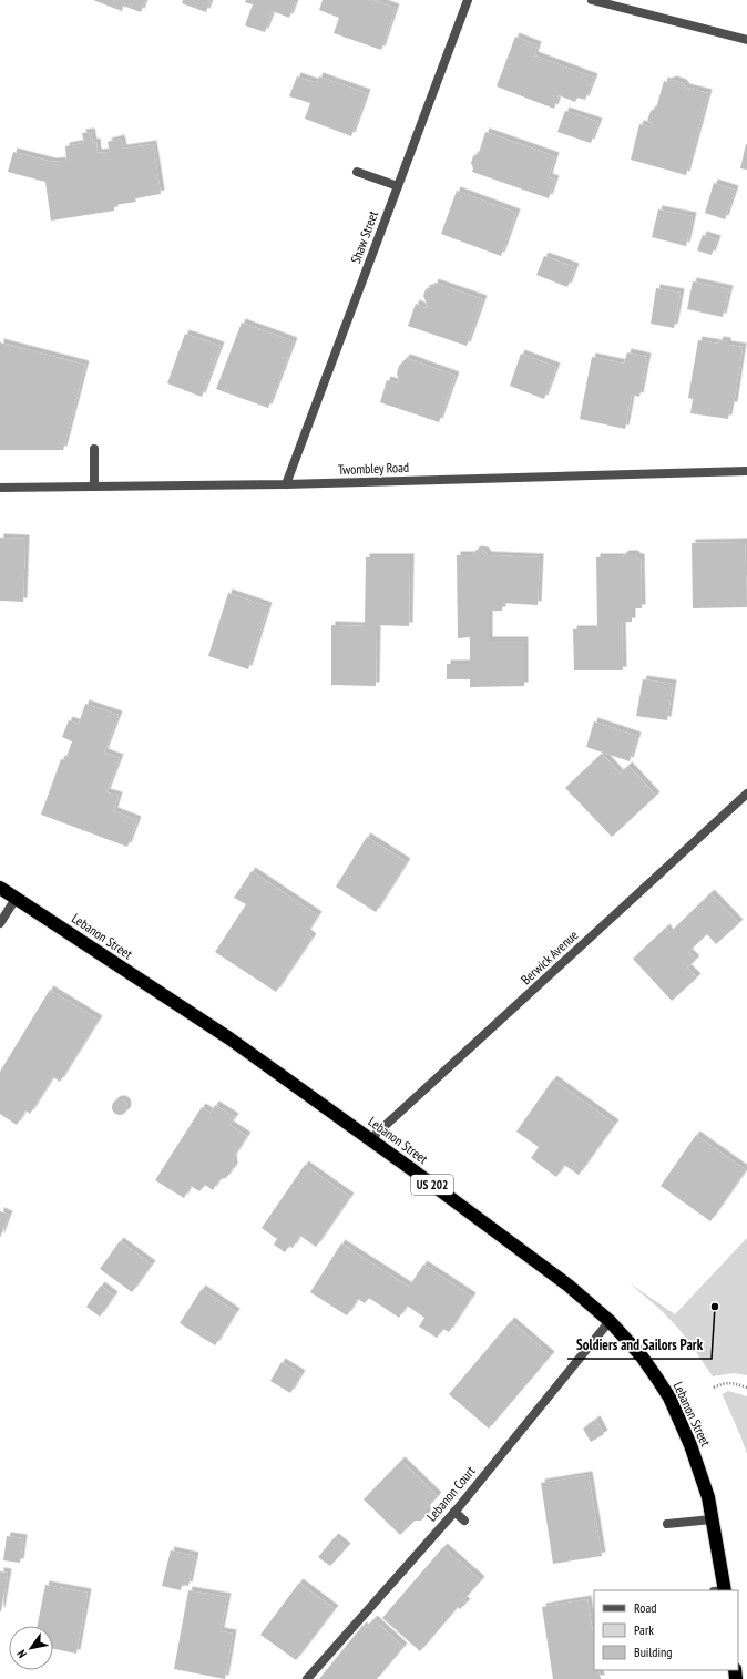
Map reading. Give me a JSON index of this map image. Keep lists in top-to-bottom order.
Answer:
{
  "streets": {
    "highway": ["Lebanon Street", "US 202"],
    "street": [
      "Shaw Street",
      "Twombley Road",
      "Berwick Avenue",
      "Lebanon Court"
    ]
  },
  "crossings": [
    ["Shaw Street", "Twombley Road"],
    ["Lebanon Street", "Berwick Avenue"],
    ["Lebanon Street", "Lebanon Court"]
  ],
  "places": ["Soldiers and Sailors Park"],
  "legend": ["Road", "Park", "Building"],
  "north": "bottom left"
}
